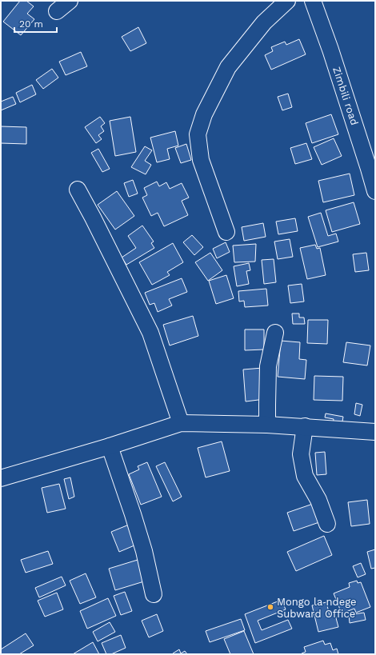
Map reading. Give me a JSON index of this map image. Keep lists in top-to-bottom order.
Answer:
{
  "streets": {
    "street": ["Zimbili road"]
  },
  "places": ["Mongo la ndege Subward Office"],
  "scale_bar": "20 m"
}
